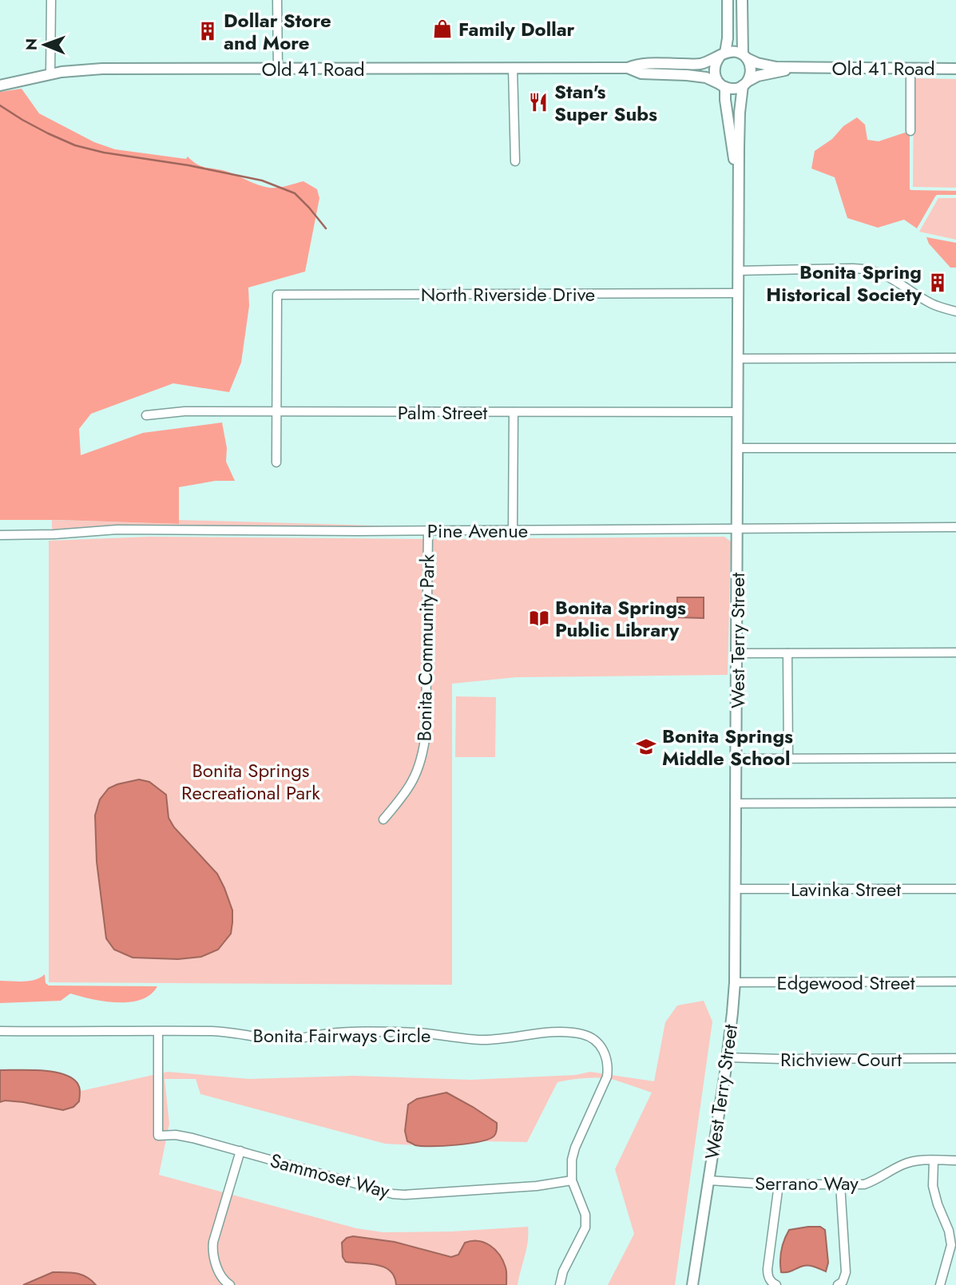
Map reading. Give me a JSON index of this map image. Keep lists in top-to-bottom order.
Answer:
{
  "streets": {
    "street": [
      "Old 41 Road",
      "North Riverside Drive",
      "Palm Street",
      "Pine Avenue",
      "West Terry Street",
      "Bonita Community Park",
      "Lavinka Street",
      "Edgewood Street",
      "Bonita Fairways Circle",
      "Richview Court",
      "Sammoset Way",
      "Serrano Way"
    ]
  },
  "crossings": [
    ["Old 41 Road", "West Terry Street"],
    ["North Riverside Drive", "Palm Street"],
    ["North Riverside Drive", "West Terry Street"],
    ["Palm Street", "West Terry Street"],
    ["Pine Avenue", "West Terry Street"],
    ["Pine Avenue", "Bonita Community Park"],
    ["West Terry Street", "Lavinka Street"],
    ["West Terry Street", "Edgewood Street"],
    ["West Terry Street", "Richview Court"],
    ["West Terry Street", "Serrano Way"],
    ["Bonita Fairways Circle", "Sammoset Way"]
  ],
  "parks": ["Bonita Springs Recreational Park"],
  "places": {
    "shop": ["Family Dollar"],
    "building": ["Dollar Store and More", "Bonita Spring Historical Society"],
    "restaurant": ["Stan's Super Subs"],
    "library": ["Bonita Springs Public Library"],
    "school or university": ["Bonita Springs Middle School"]
  },
  "north": "left"
}
